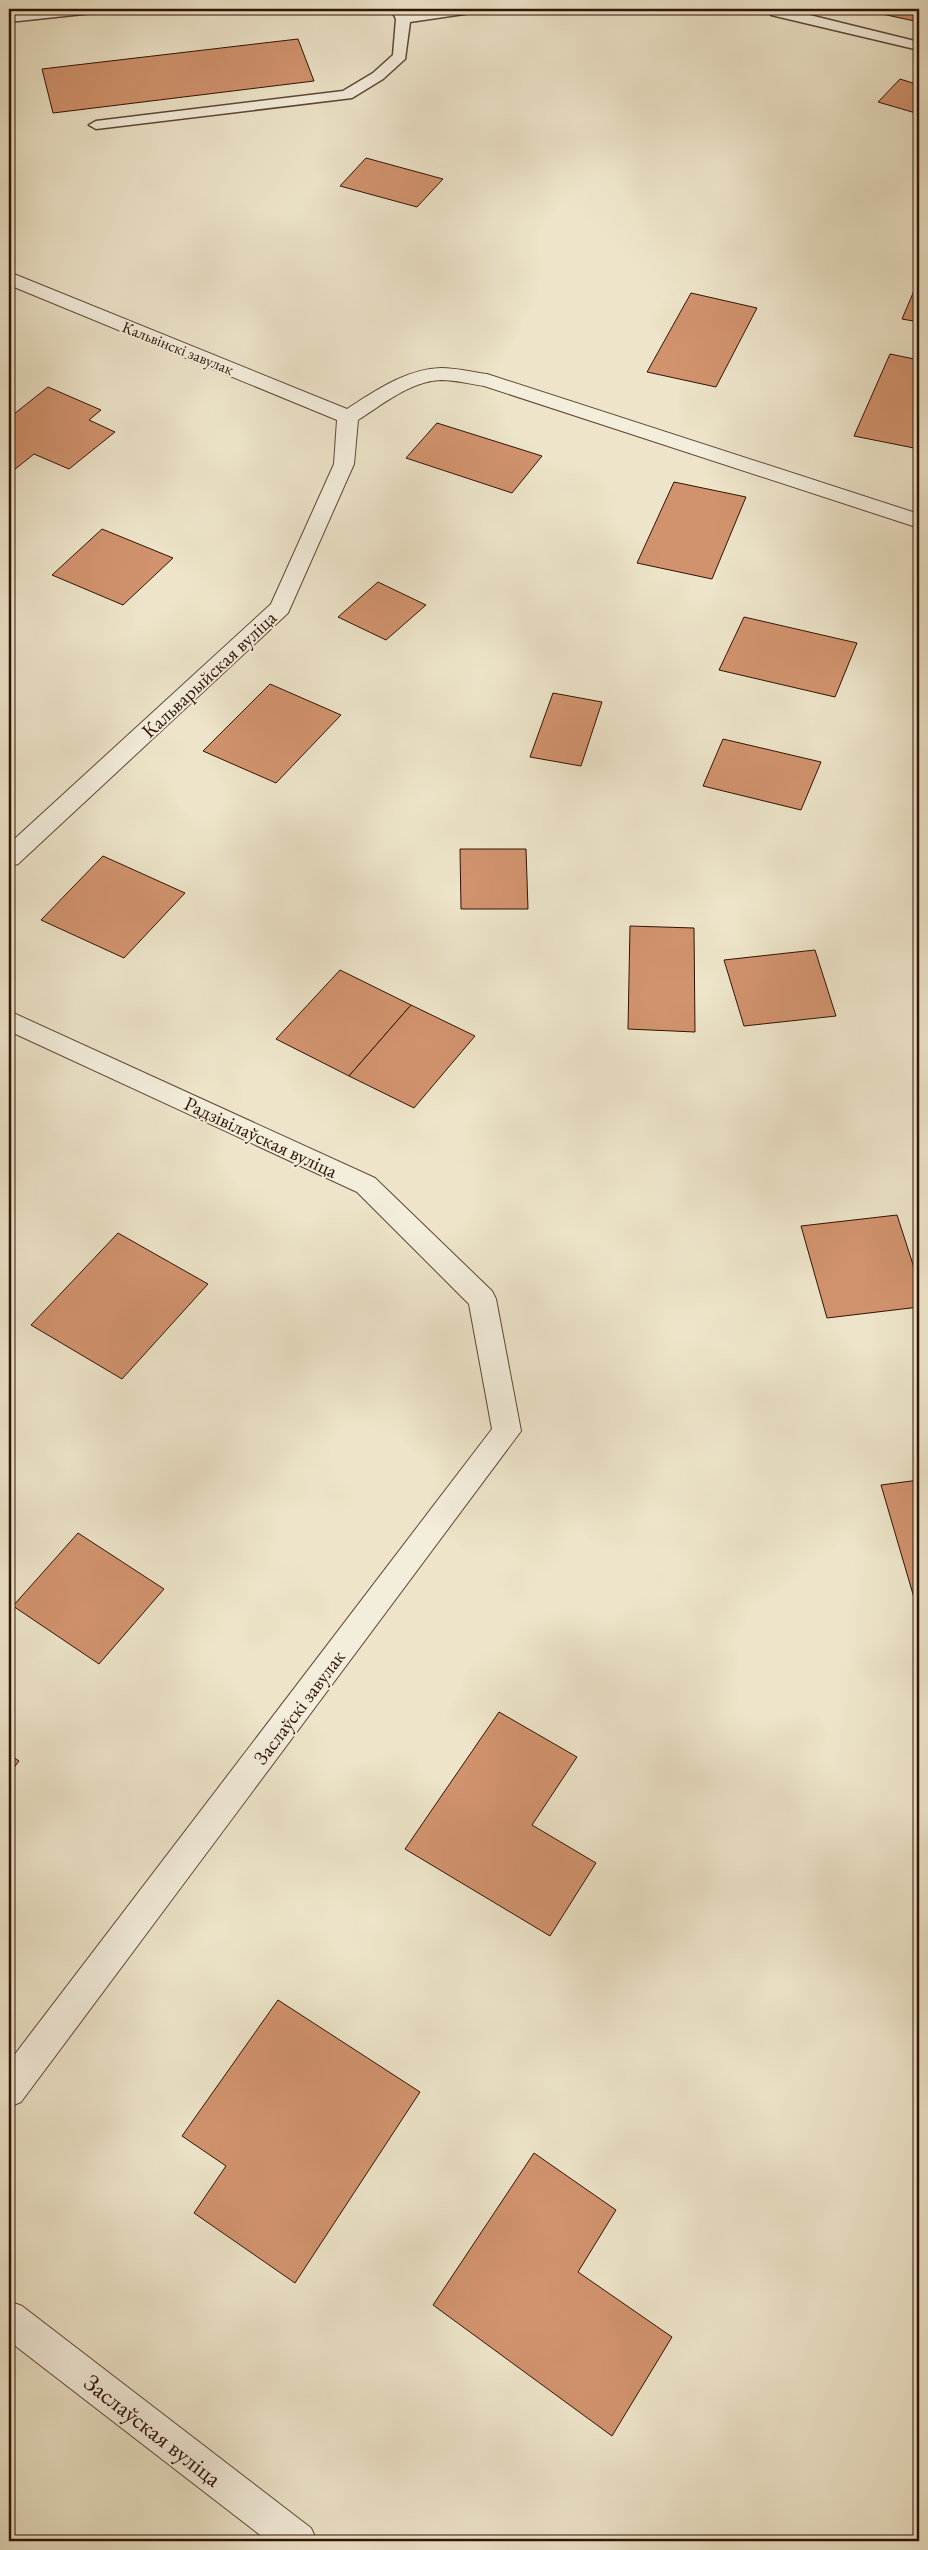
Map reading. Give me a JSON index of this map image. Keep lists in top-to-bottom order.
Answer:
{
  "streets": {
    "street": [
      "Кальвінскі завулак",
      "Кальварыйская вуліца",
      "Радзівілаўская вуліца",
      "Заслаўскі завулак",
      "Заслаўская вуліца"
    ]
  },
  "crossings": [
    ["Кальвінскі завулак", "Кальварыйская вуліца"],
    ["Радзівілаўская вуліца", "Заслаўскі завулак"]
  ]
}
